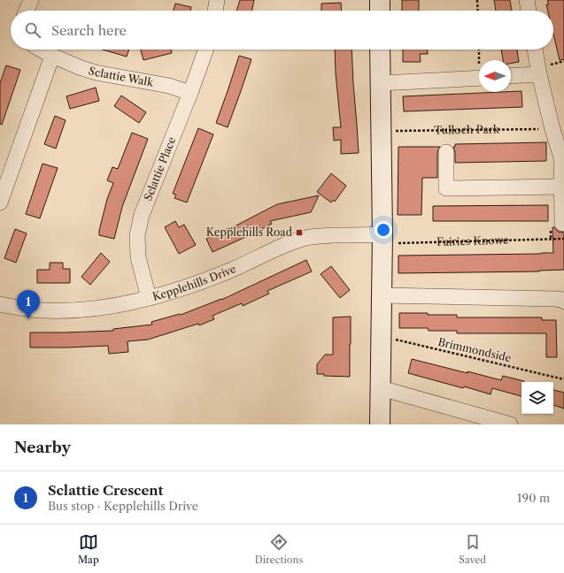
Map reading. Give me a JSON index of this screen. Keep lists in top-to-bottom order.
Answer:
{
  "streets": {
    "street": ["Sclattie Walk", "Sclattie Place", "Kepplehills Drive"],
    "path": ["Tulloch Park", "Fairies Knowe", "Brimmondside"]
  },
  "crossings": [
    ["Sclattie Walk", "Sclattie Place"],
    ["Sclattie Place", "Kepplehills Drive"],
    ["Fairies Knowe", "Kepplehills Drive"]
  ],
  "places": {
    "transit": ["Kepplehills Road"]
  },
  "north": "left",
  "page": {
    "search": "Search here",
    "pins": "1",
    "heading": "Nearby",
    "list": [
      {
        "mark": "1",
        "name": "Sclattie Crescent",
        "note": "Bus stop · Kepplehills Drive",
        "value": "190 m"
      }
    ],
    "nav": ["Map", "Directions", "Saved"]
  }
}
